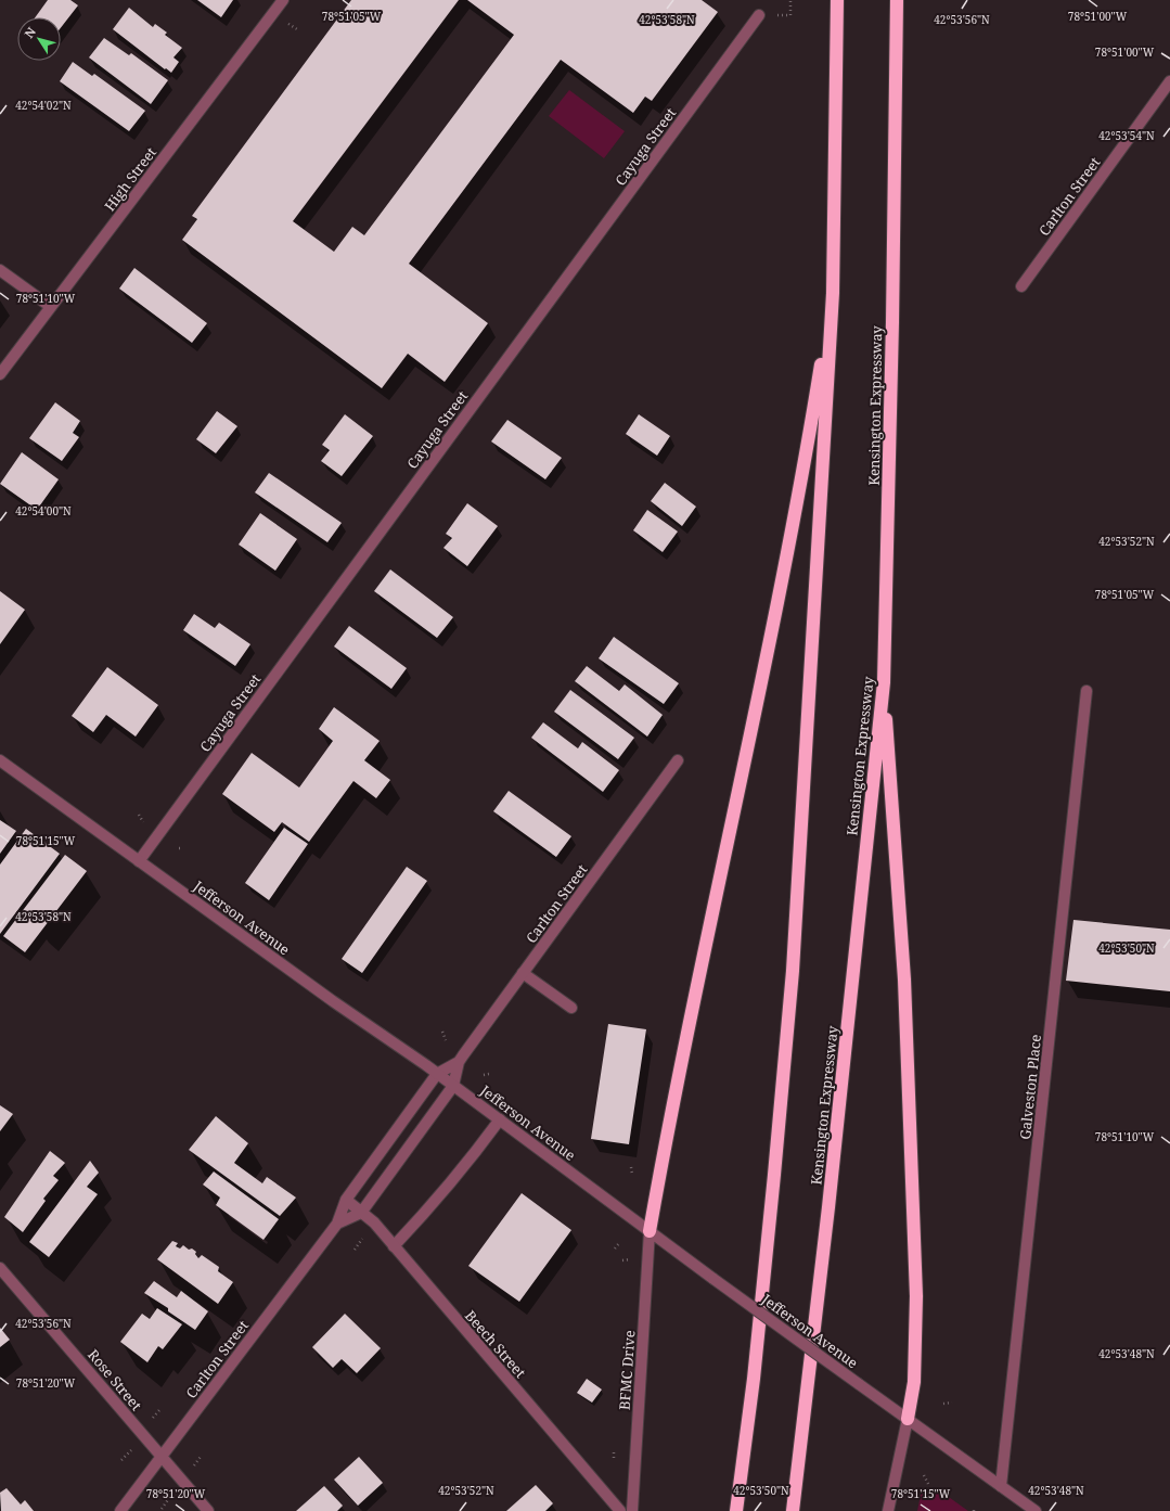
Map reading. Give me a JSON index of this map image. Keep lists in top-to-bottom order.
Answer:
{
  "streets": {
    "highway": ["Kensington Expressway"],
    "street": [
      "Cayuga Street",
      "High Street",
      "Carlton Street",
      "Jefferson Avenue",
      "Galveston Place",
      "Beech Street",
      "BFMC Drive",
      "Rose Street"
    ]
  },
  "crossings": [
    ["Cayuga Street", "Jefferson Avenue"],
    ["Carlton Street", "Jefferson Avenue"],
    ["Carlton Street", "Beech Street"],
    ["Carlton Street", "Rose Street"],
    ["Jefferson Avenue", "Galveston Place"],
    ["Jefferson Avenue", "BFMC Drive"]
  ],
  "north": "top left",
  "coordinates": [
    "78°51'05\"W",
    "78°51'00\"W",
    "42°53'58\"N",
    "42°53'56\"N",
    "42°54'02\"N",
    "42°53'54\"N",
    "78°51'10\"W",
    "42°54'00\"N",
    "42°53'52\"N",
    "78°51'15\"W",
    "42°53'50\"N",
    "42°53'48\"N",
    "78°51'20\"W"
  ]
}
